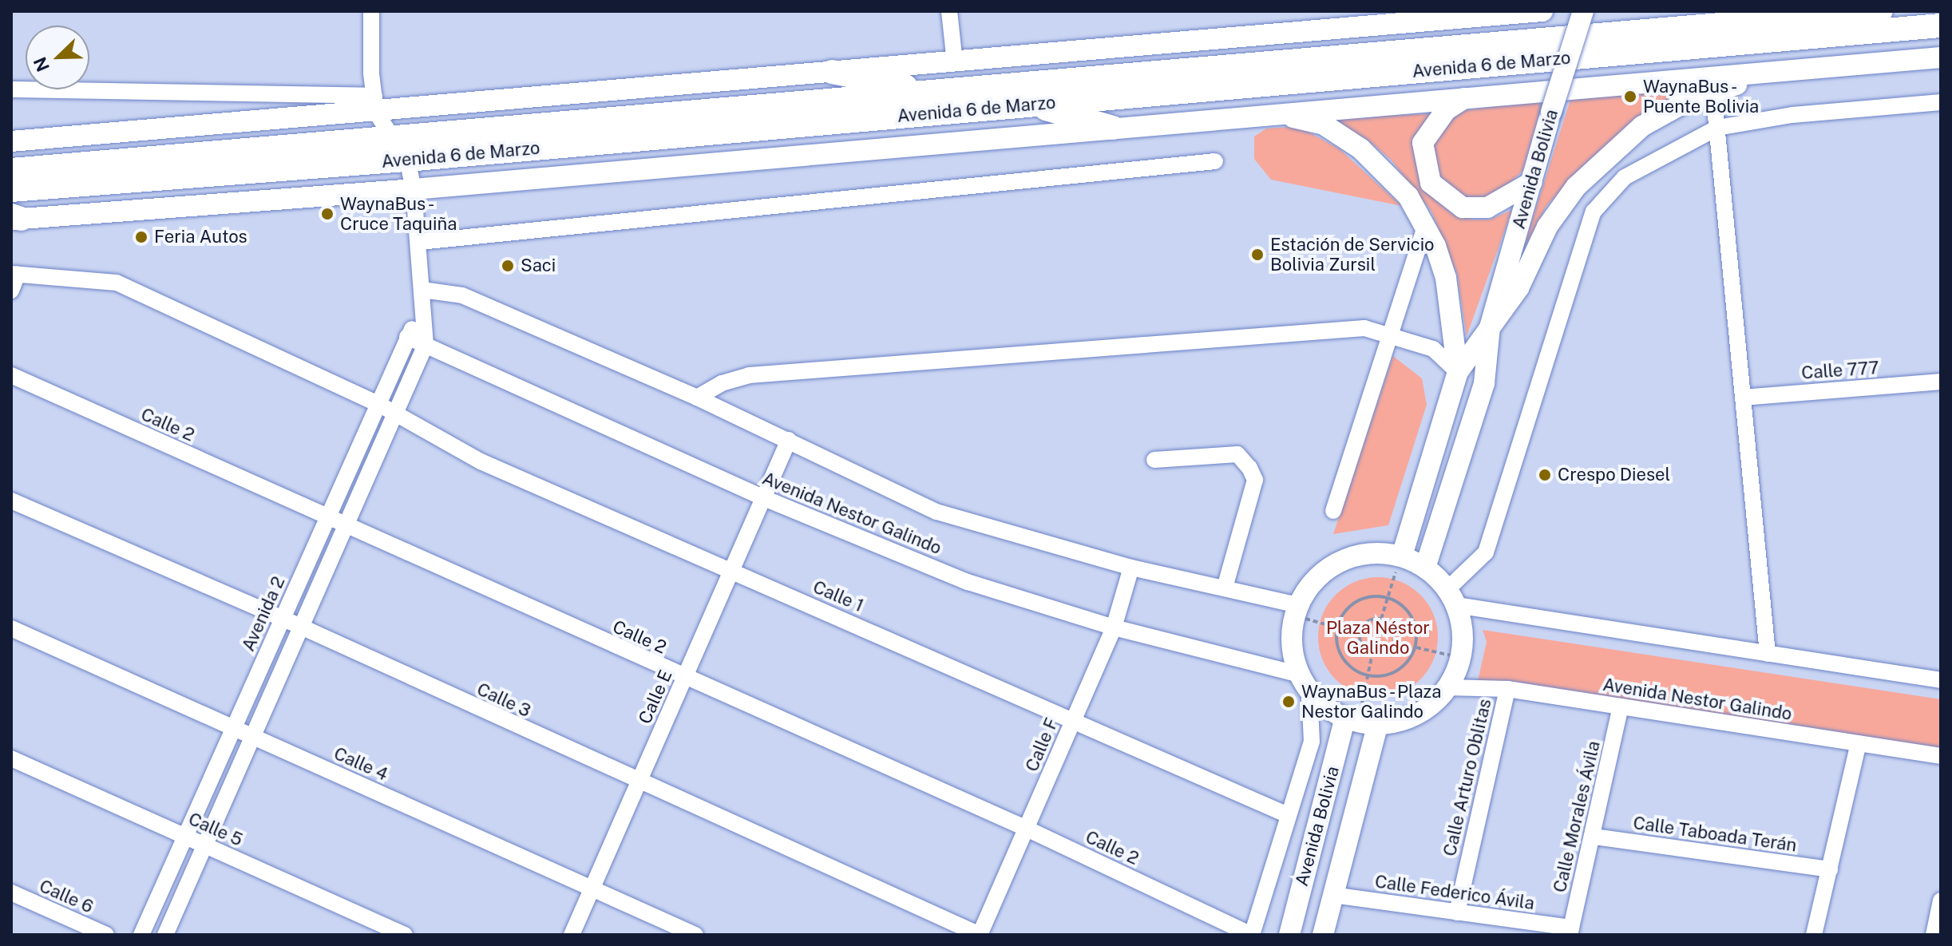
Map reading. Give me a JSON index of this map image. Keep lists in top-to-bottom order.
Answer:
{
  "streets": {
    "highway": ["Avenida 6 de Marzo"],
    "main road": ["Avenida Bolivia"],
    "street": [
      "Calle 777",
      "Calle 2",
      "Avenida Nestor Galindo",
      "Calle 1",
      "Avenida 2",
      "Calle E",
      "Calle 3",
      "Calle F",
      "Calle 4",
      "Calle Arturo Oblitas",
      "Calle Morales Ávila",
      "Calle 5",
      "Calle Taboada Terán",
      "Calle Federico Ávila",
      "Calle 6"
    ]
  },
  "crossings": [
    ["Avenida Bolivia", "Calle Federico Ávila"],
    ["Calle 2", "Avenida 2"],
    ["Calle 2", "Calle E"],
    ["Calle 2", "Calle F"],
    ["Avenida Nestor Galindo", "Avenida 2"],
    ["Avenida Nestor Galindo", "Calle E"],
    ["Avenida Nestor Galindo", "Calle F"],
    ["Avenida Nestor Galindo", "Calle Arturo Oblitas"],
    ["Avenida Nestor Galindo", "Calle Morales Ávila"],
    ["Calle 1", "Avenida 2"],
    ["Calle 1", "Calle E"],
    ["Calle 1", "Calle F"],
    ["Avenida 2", "Calle 3"],
    ["Avenida 2", "Calle 4"],
    ["Avenida 2", "Calle 5"],
    ["Calle E", "Calle 3"],
    ["Calle E", "Calle 4"],
    ["Calle 3", "Calle F"],
    ["Calle Arturo Oblitas", "Calle Federico Ávila"],
    ["Calle Morales Ávila", "Calle Taboada Terán"],
    ["Calle Morales Ávila", "Calle Federico Ávila"]
  ],
  "parks": ["Plaza Néstor Galindo"],
  "places": [
    "WaynaBus - Puente Bolivia",
    "WaynaBus - Cruce Taquiña",
    "Feria Autos",
    "Estación de Servicio Bolivia Zursil",
    "Saci",
    "Crespo Diesel",
    "WaynaBus - Plaza Nestor Galindo"
  ],
  "north": "bottom left"
}
